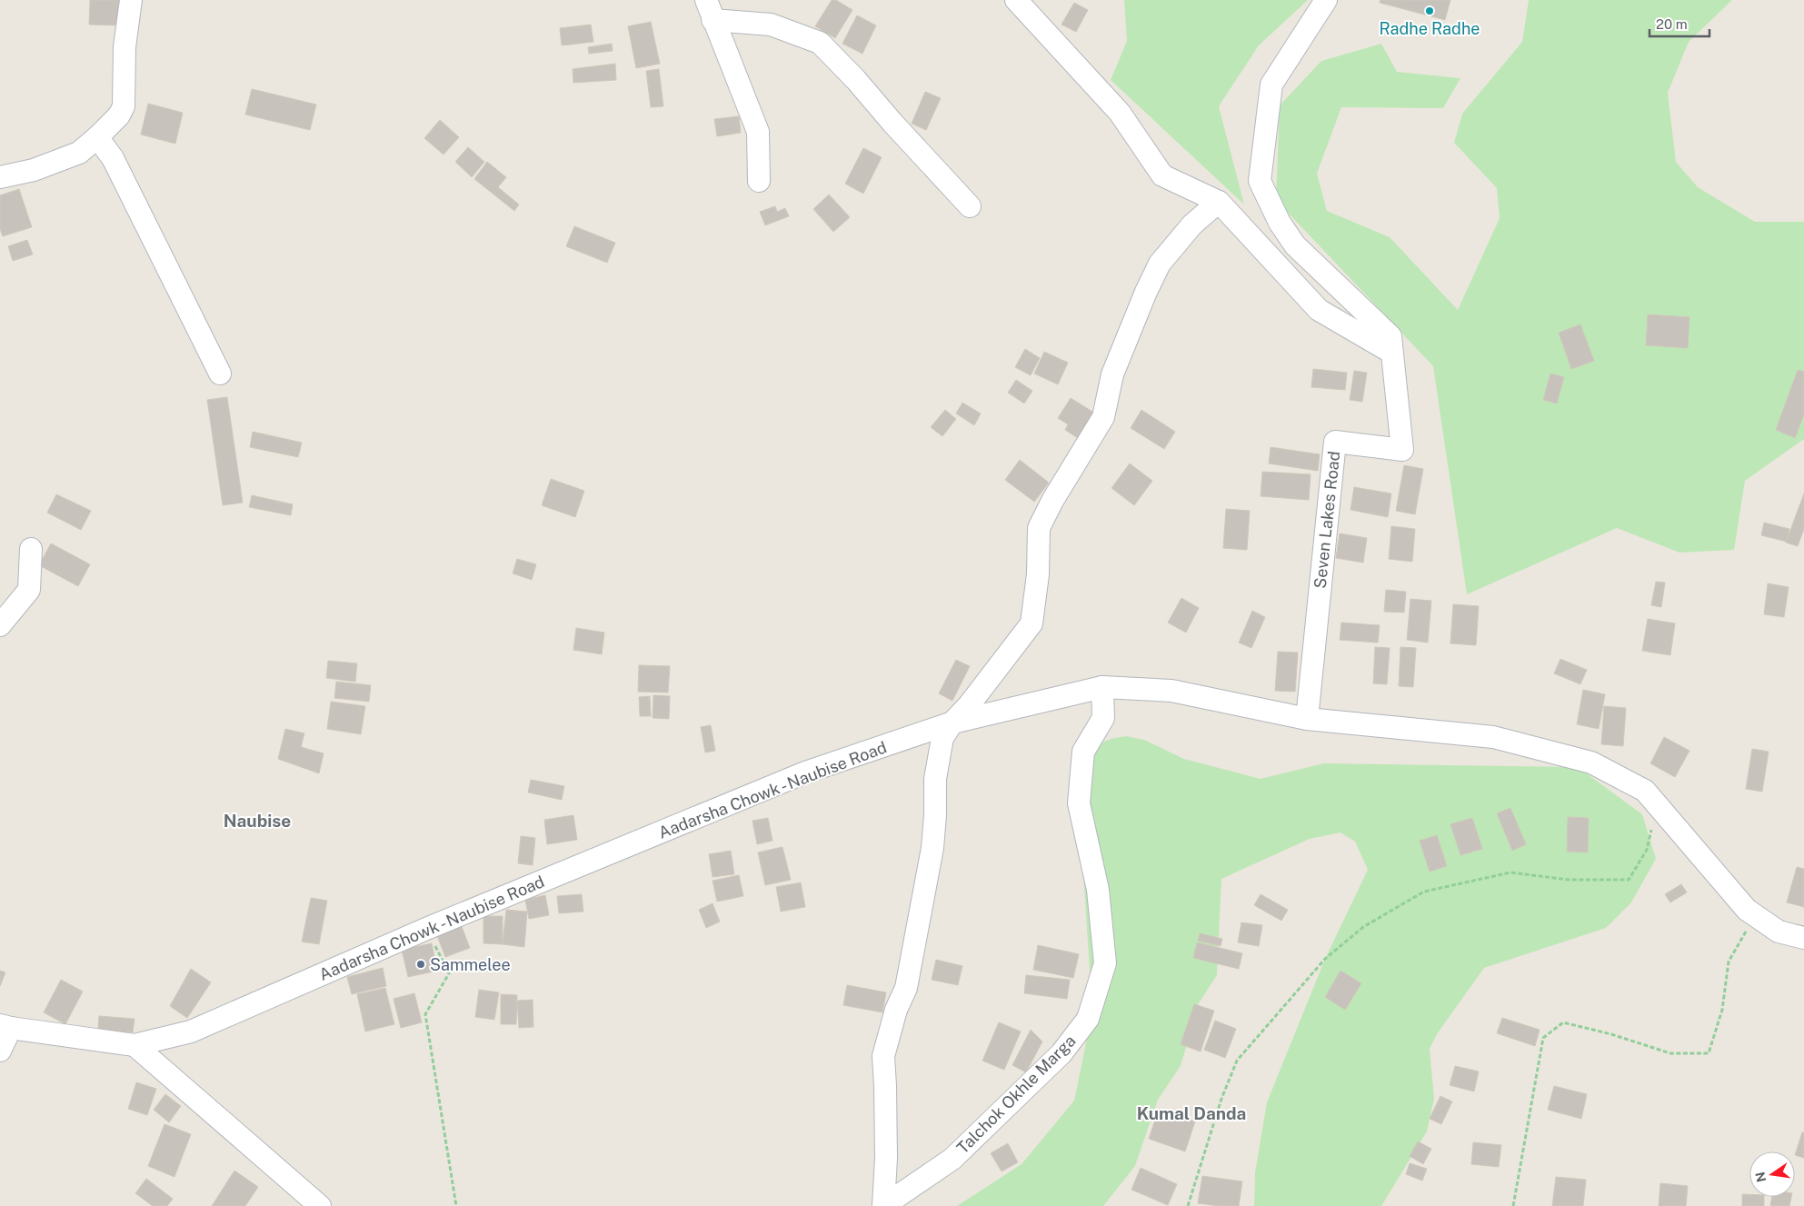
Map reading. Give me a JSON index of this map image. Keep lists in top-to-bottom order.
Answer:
{
  "streets": {
    "street": ["Seven Lakes Road", "Aadarsha Chowk - Naubise Road", "Talchok Okhle Marga"]
  },
  "crossings": [
    ["Seven Lakes Road", "Aadarsha Chowk - Naubise Road"],
    ["Aadarsha Chowk - Naubise Road", "Talchok Okhle Marga"]
  ],
  "districts": ["Naubise", "Kumal Danda"],
  "places": ["Radhe Radhe", "Sammelee"],
  "scale_bar": "20 m",
  "north": "left"
}
